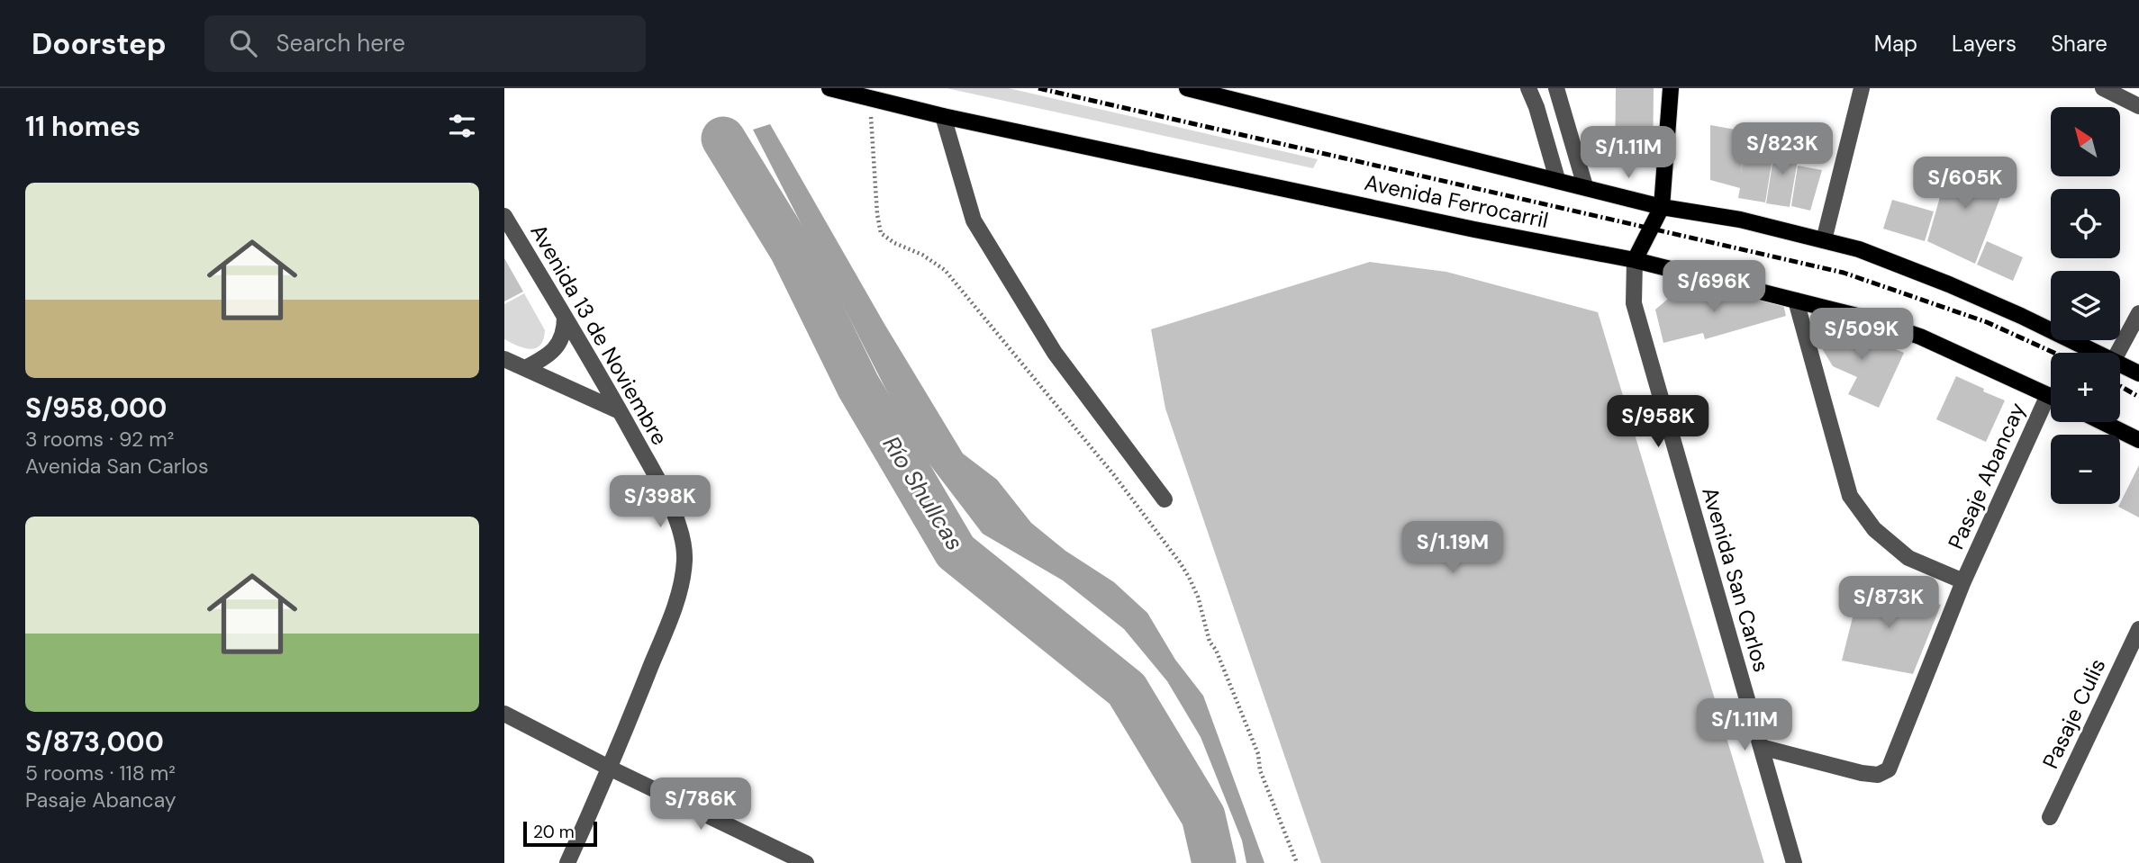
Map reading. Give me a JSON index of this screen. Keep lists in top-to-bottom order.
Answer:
{
  "streets": {
    "main road": ["Avenida Ferrocarril", "Avenida San Carlos"],
    "street": ["Avenida 13 de Noviembre", "Pasaje Abancay", "Pasaje Culis"]
  },
  "crossings": [
    ["Avenida Ferrocarril", "Avenida San Carlos"],
    ["Pasaje Abancay", "Avenida San Carlos"]
  ],
  "water": ["Río Shullcas"],
  "scale_bar": "20 m",
  "north": "top left",
  "page": {
    "header": "Doorstep",
    "search": "Search here",
    "nav": ["Map", "Layers", "Share"],
    "heading": "11 homes",
    "map_buttons": ["+", "−"],
    "price": [
      "S/823K",
      "S/1.11M",
      "S/605K",
      "S/696K",
      "S/509K",
      "S/958K",
      "S/398K",
      "S/1.19M",
      "S/873K",
      "S/1.11M",
      "S/786K"
    ],
    "list": [
      {
        "name": "S/958,000",
        "note": "3 rooms · 92 m² · Avenida San Carlos"
      },
      {
        "name": "S/873,000",
        "note": "5 rooms · 118 m² · Pasaje Abancay"
      }
    ],
    "scale": "20 m"
  }
}
